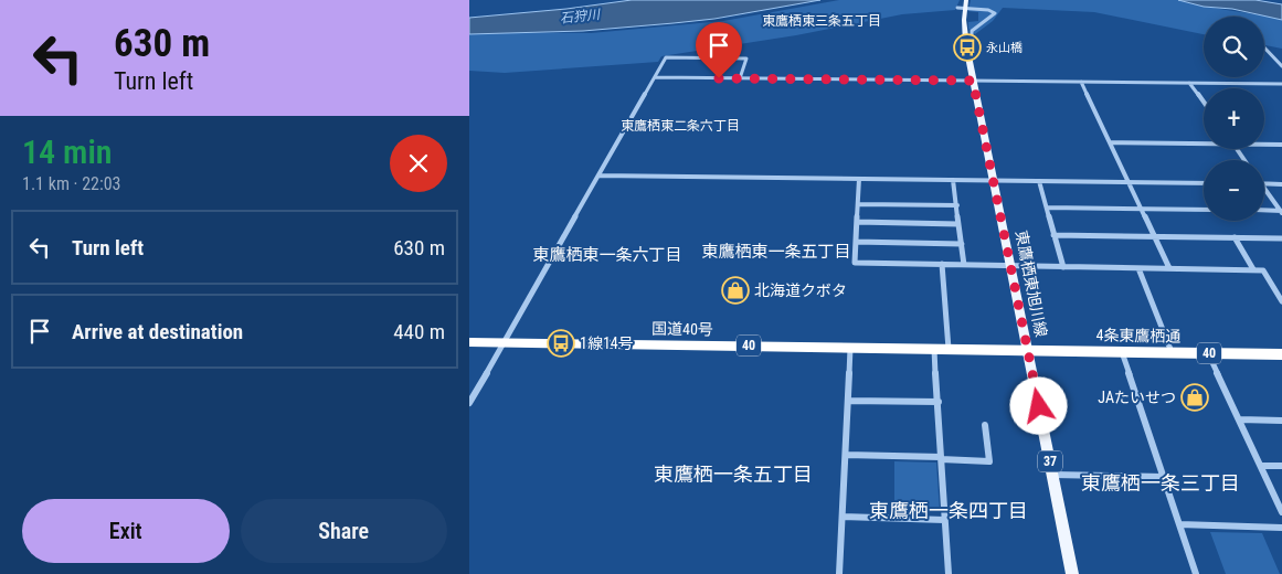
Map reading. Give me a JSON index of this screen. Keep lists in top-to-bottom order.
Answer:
{
  "streets": {
    "highway": ["国道40号", "4条東鷹栖通", "40"],
    "main road": ["東鷹栖東旭川線", "37"]
  },
  "crossings": [
    ["東鷹栖東旭川線", "国道40号"],
    ["東鷹栖東旭川線", "4条東鷹栖通"],
    ["国道40号", "4条東鷹栖通"]
  ],
  "districts": [
    "東鷹栖東三条五丁目",
    "東鷹栖東二条六丁目",
    "東鷹栖東一条五丁目",
    "東鷹栖東一条六丁目",
    "東鷹栖一条五丁目",
    "東鷹栖一条三丁目",
    "東鷹栖一条四丁目"
  ],
  "water": ["石狩川"],
  "places": {
    "bus stop": ["永山橋", "1線14号"],
    "shop": ["北海道クボタ", "JAたいせつ"]
  },
  "page": {
    "turn": ["630 m", "Turn left"],
    "map_buttons": ["+", "−"],
    "heading": ["14 min", "1.1 km · 22:03"],
    "list": [
      {
        "name": "Turn left",
        "value": "630 m"
      },
      {
        "name": "Arrive at destination",
        "value": "440 m"
      }
    ],
    "buttons": ["Exit", "Share"]
  }
}
